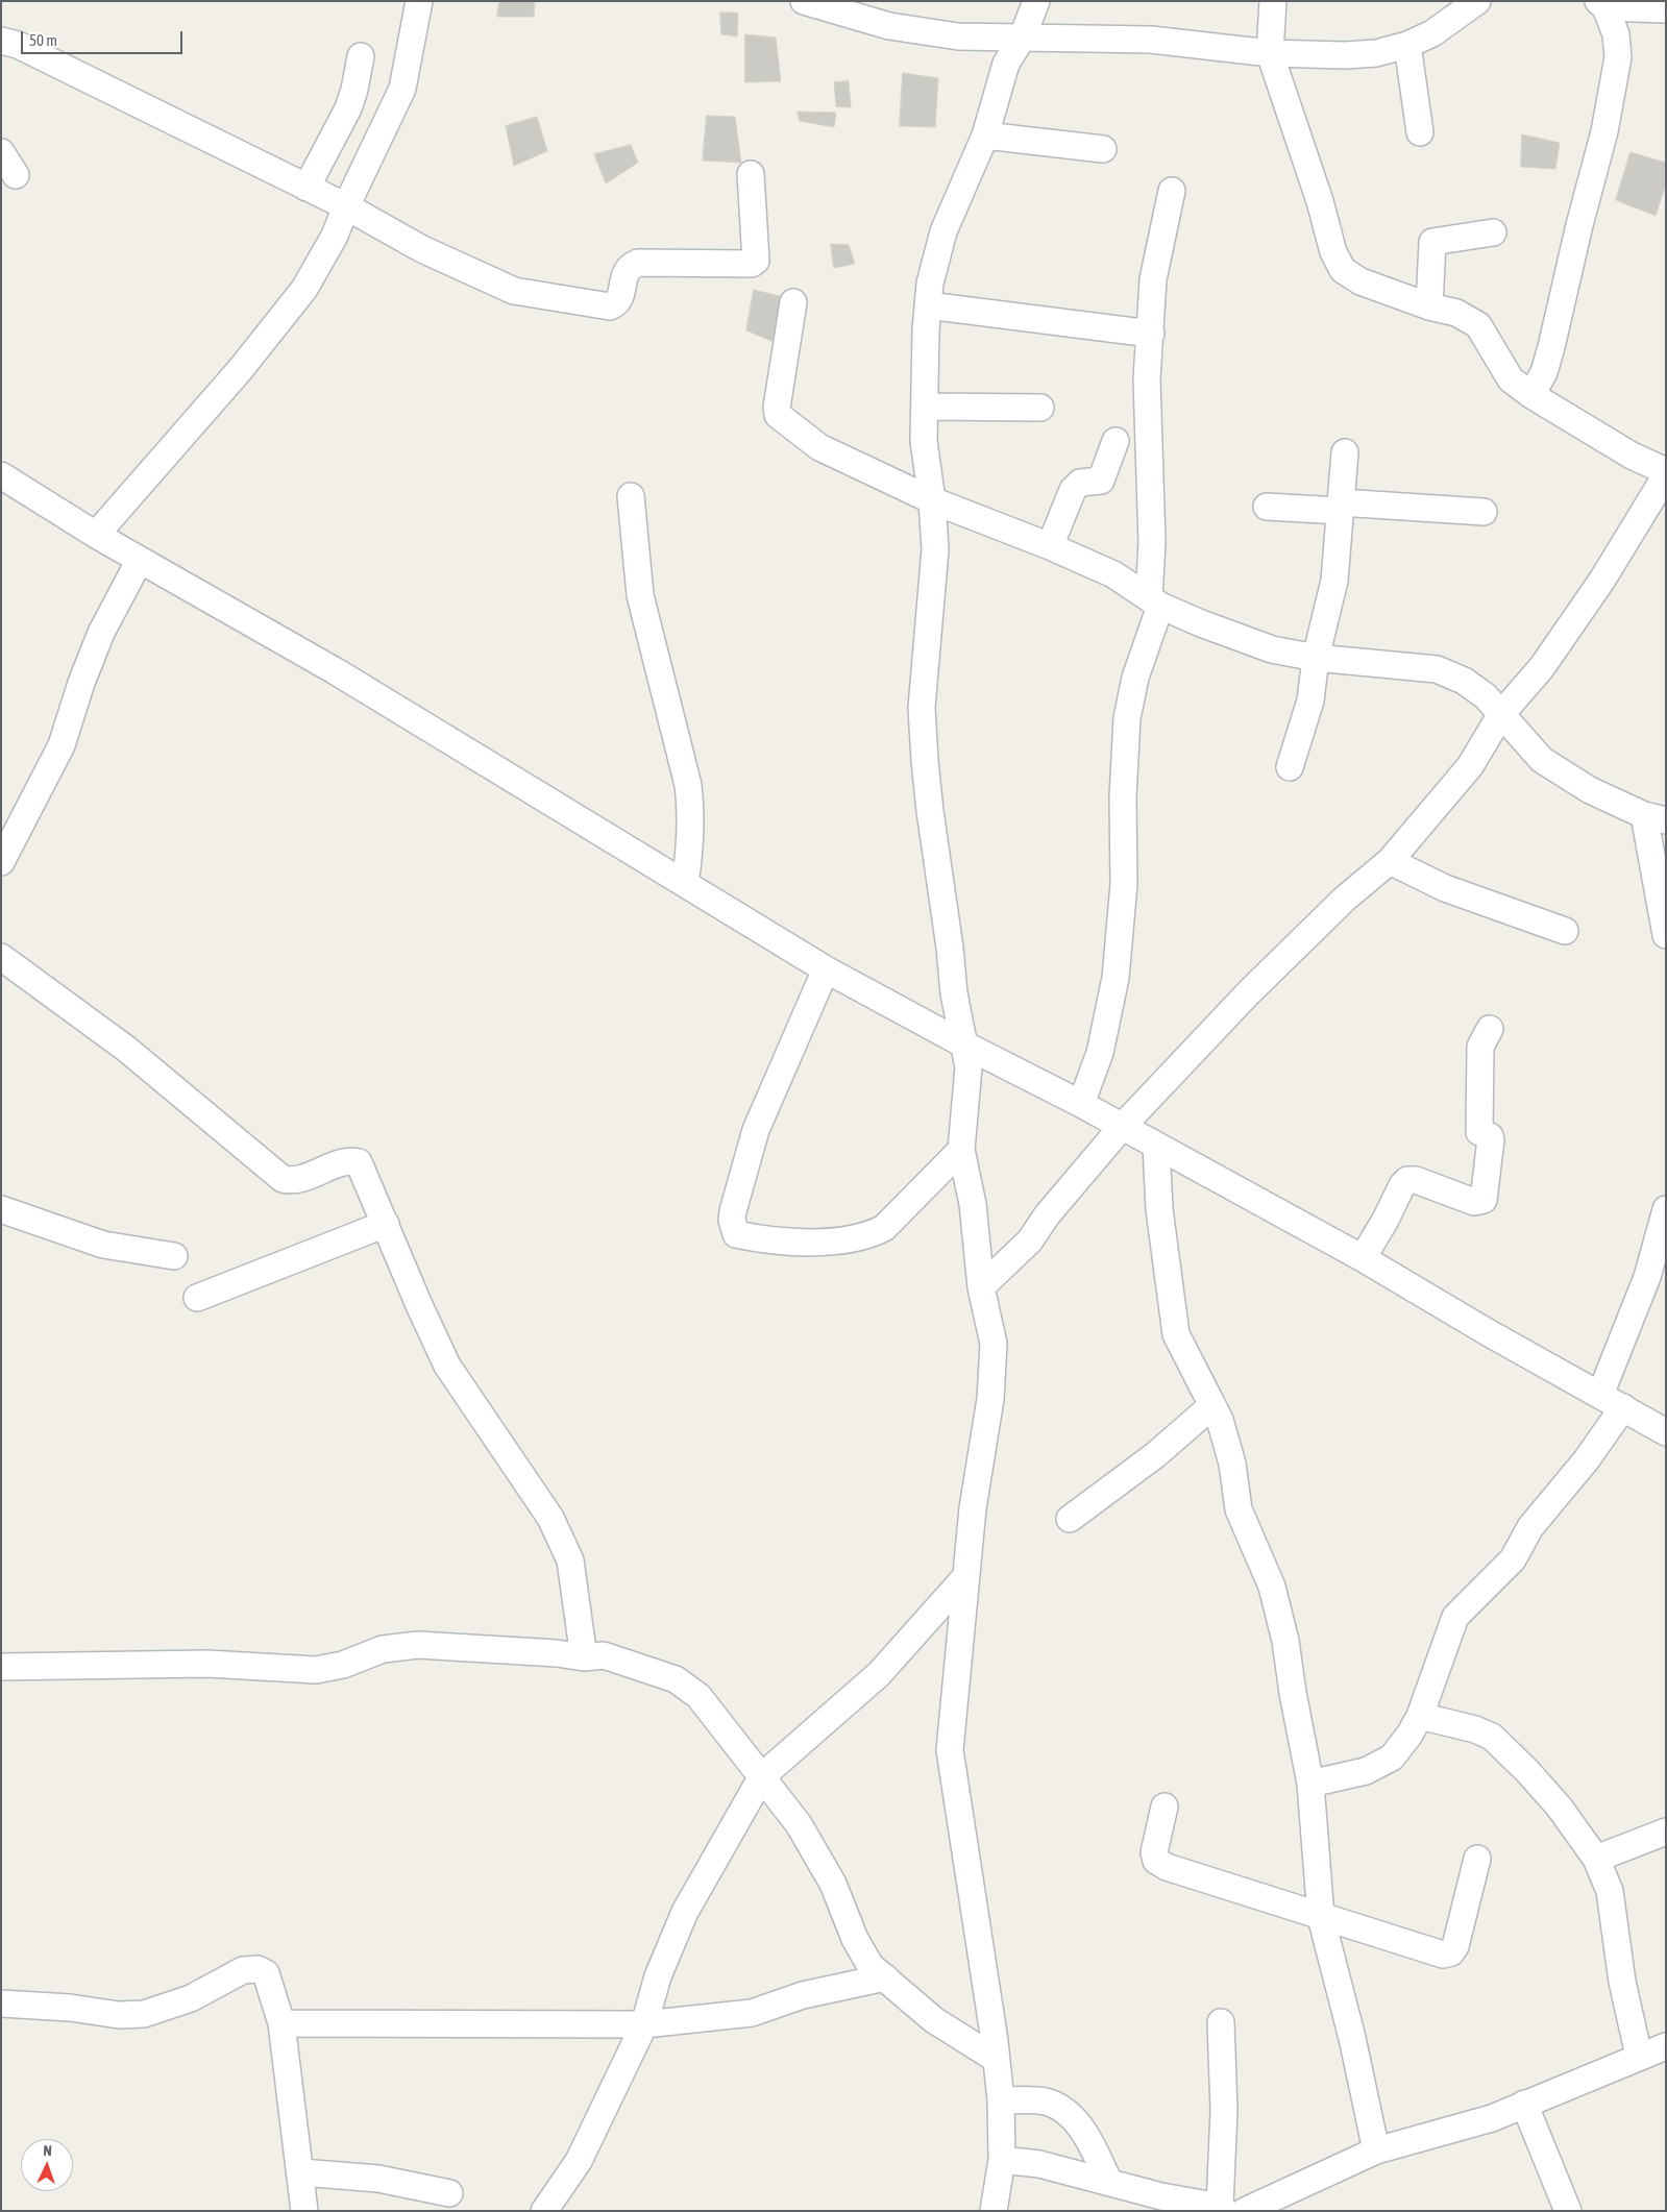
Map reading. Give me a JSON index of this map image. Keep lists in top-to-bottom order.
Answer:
{
  "scale_bar": "50 m",
  "north": "top"
}
